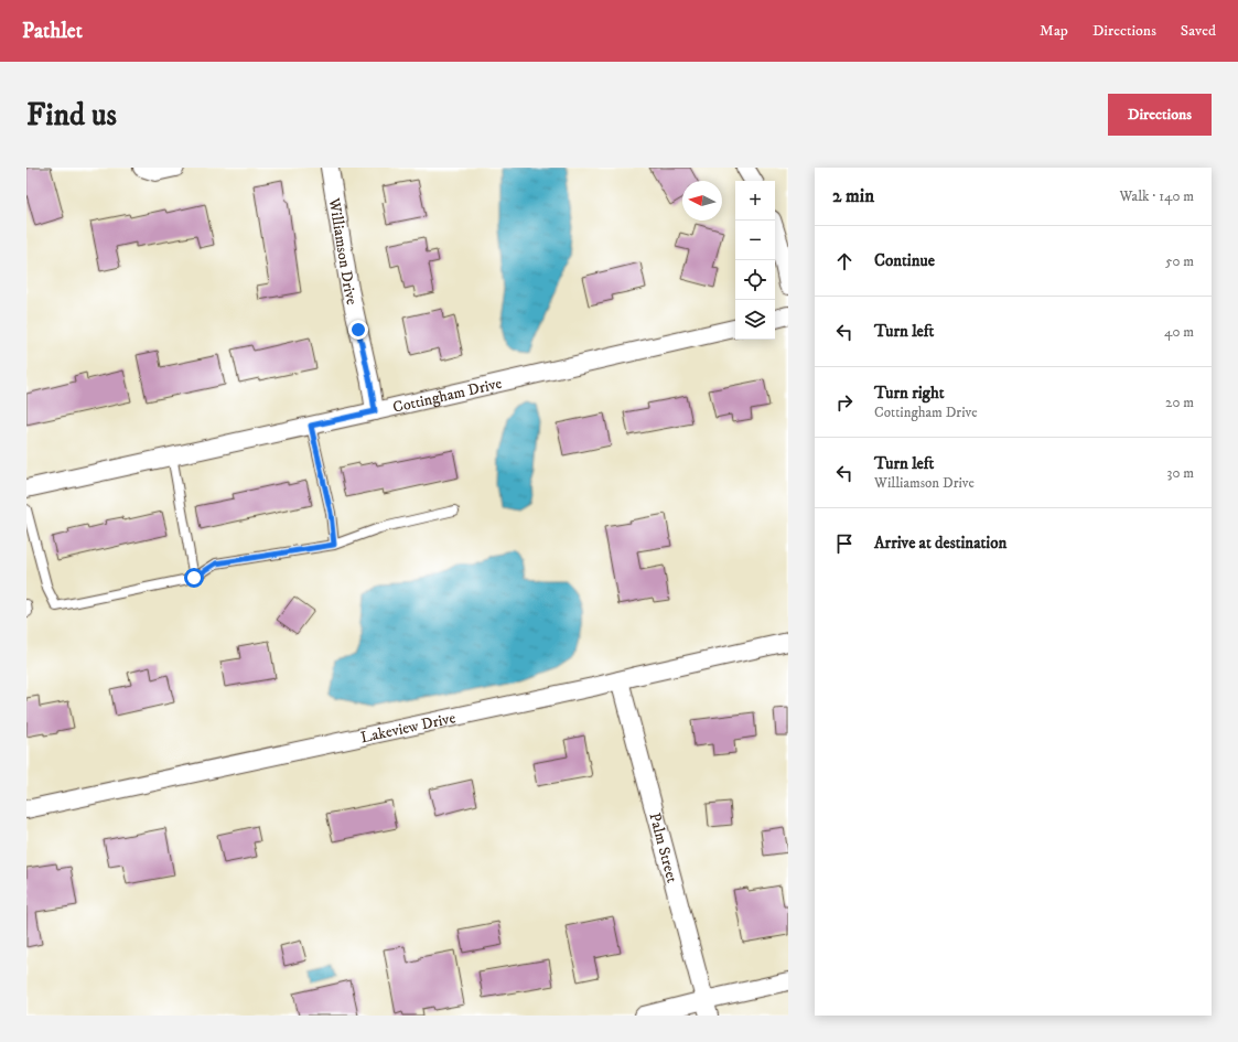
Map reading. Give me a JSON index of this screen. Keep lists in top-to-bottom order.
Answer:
{
  "streets": {
    "street": [
      "Williamson Drive",
      "Cottingham Drive",
      "Lakeview Drive",
      "Palm Street"
    ]
  },
  "crossings": [
    ["Williamson Drive", "Cottingham Drive"],
    ["Lakeview Drive", "Palm Street"]
  ],
  "north": "left",
  "page": {
    "header": "Pathlet",
    "nav": ["Map", "Directions", "Saved"],
    "buttons": "Directions",
    "title": "Find us",
    "heading": ["2 min", "Walk · 140 m"],
    "map_buttons": ["+", "−"],
    "list": [
      ["Continue", "50 m"],
      ["Turn left", "40 m"],
      ["Turn right", "Cottingham Drive", "20 m"],
      ["Turn left", "Williamson Drive", "30 m"],
      "Arrive at destination"
    ]
  }
}
